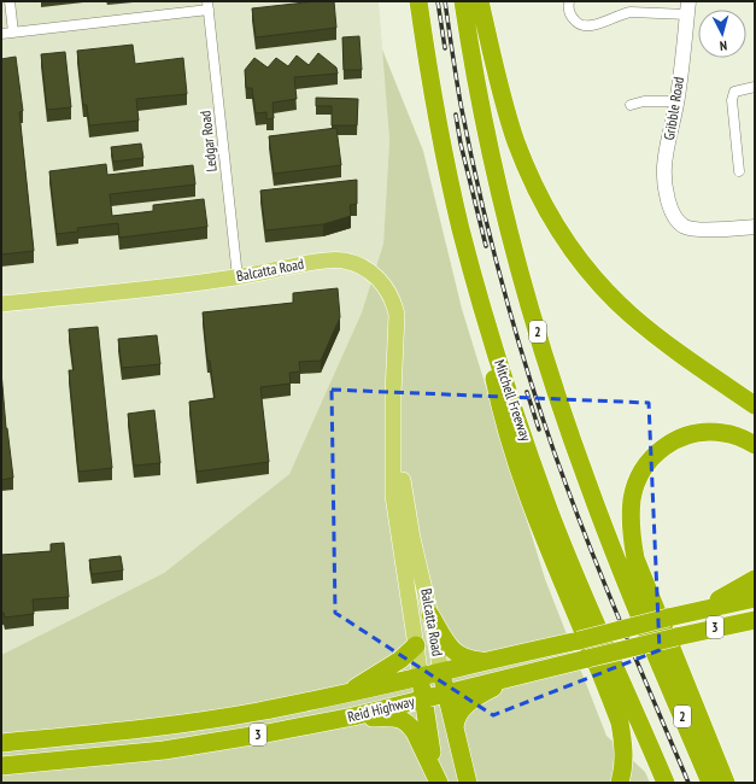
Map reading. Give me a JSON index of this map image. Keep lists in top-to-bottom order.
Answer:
{
  "streets": {
    "highway": [
      "2",
      "Mitchell Freeway",
      "3",
      "Reid Highway"
    ],
    "main road": ["Balcatta Road"],
    "street": ["Gribble Road", "Ledgar Road"]
  },
  "crossings": [
    ["Ledgar Road", "Balcatta Road"],
    ["Balcatta Road", "Reid Highway"]
  ],
  "north": "bottom"
}
